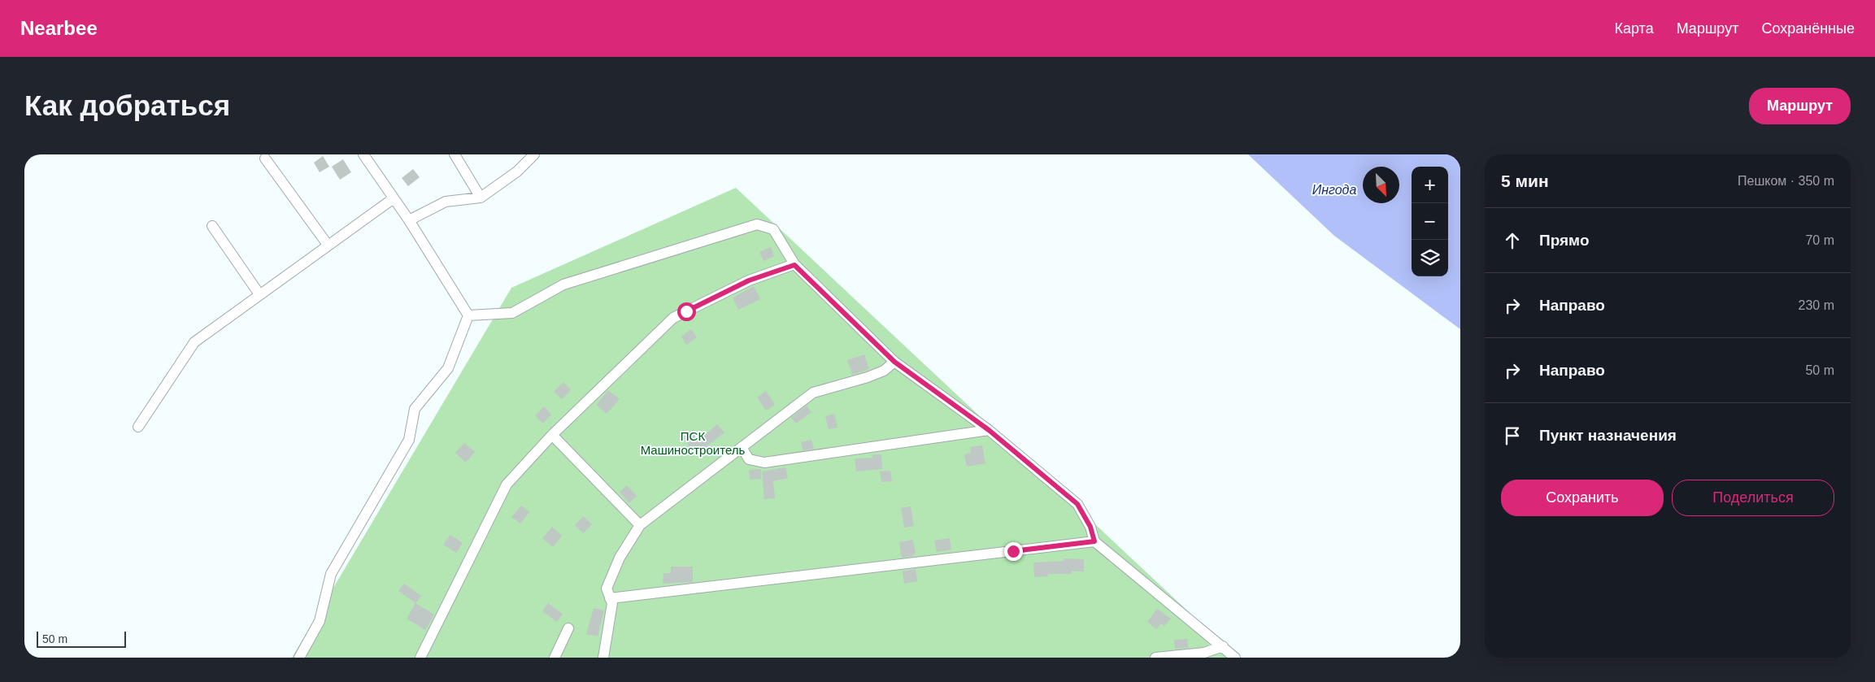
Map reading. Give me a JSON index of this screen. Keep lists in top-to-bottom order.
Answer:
{
  "water": ["Ингода"],
  "parks": ["ПСК Машиностроитель"],
  "scale_bar": "50 m",
  "north": "bottom right",
  "page": {
    "header": "Nearbee",
    "nav": ["Карта", "Маршрут", "Сохранённые"],
    "buttons": [
      "Маршрут",
      ["Сохранить", "Поделиться"]
    ],
    "title": "Как добраться",
    "heading": ["5 мин", "Пешком · 350 m"],
    "map_buttons": ["+", "−"],
    "list": [
      ["Прямо", "70 m"],
      ["Направо", "230 m"],
      ["Направо", "50 m"],
      "Пункт назначения"
    ],
    "scale": "50 m"
  }
}
